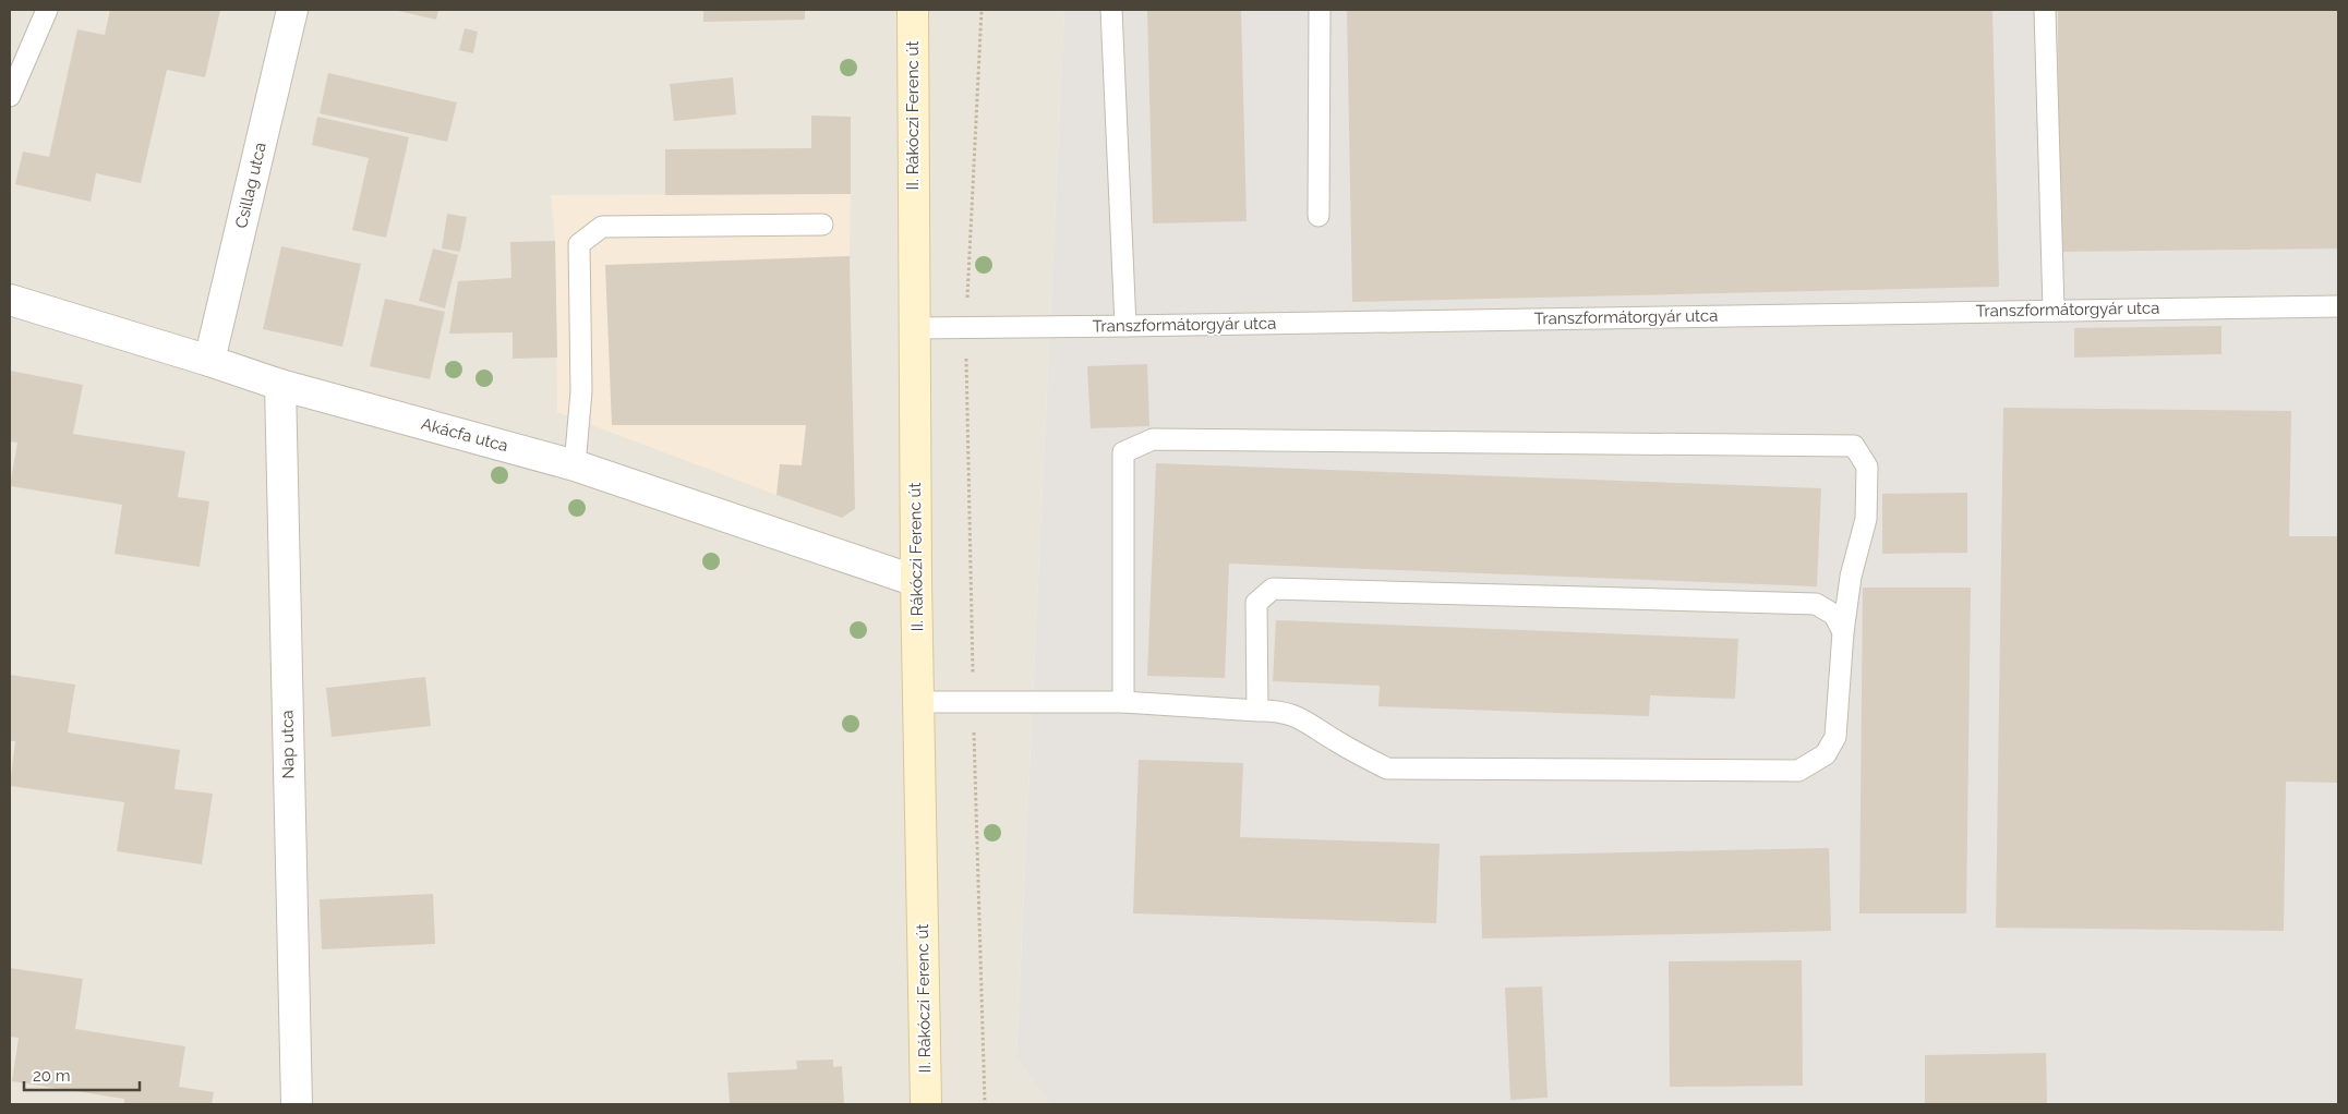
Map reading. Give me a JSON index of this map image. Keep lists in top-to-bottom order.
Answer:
{
  "streets": {
    "main road": ["II. Rákóczi Ferenc út"],
    "street": ["Csillag utca", "Akácfa utca", "Nap utca"],
    "lane": ["Transzformátorgyár utca"]
  },
  "crossings": [
    ["II. Rákóczi Ferenc út", "Transzformátorgyár utca"],
    ["II. Rákóczi Ferenc út", "Akácfa utca"],
    ["Csillag utca", "Akácfa utca"],
    ["Akácfa utca", "Nap utca"]
  ],
  "scale_bar": "20 m"
}
